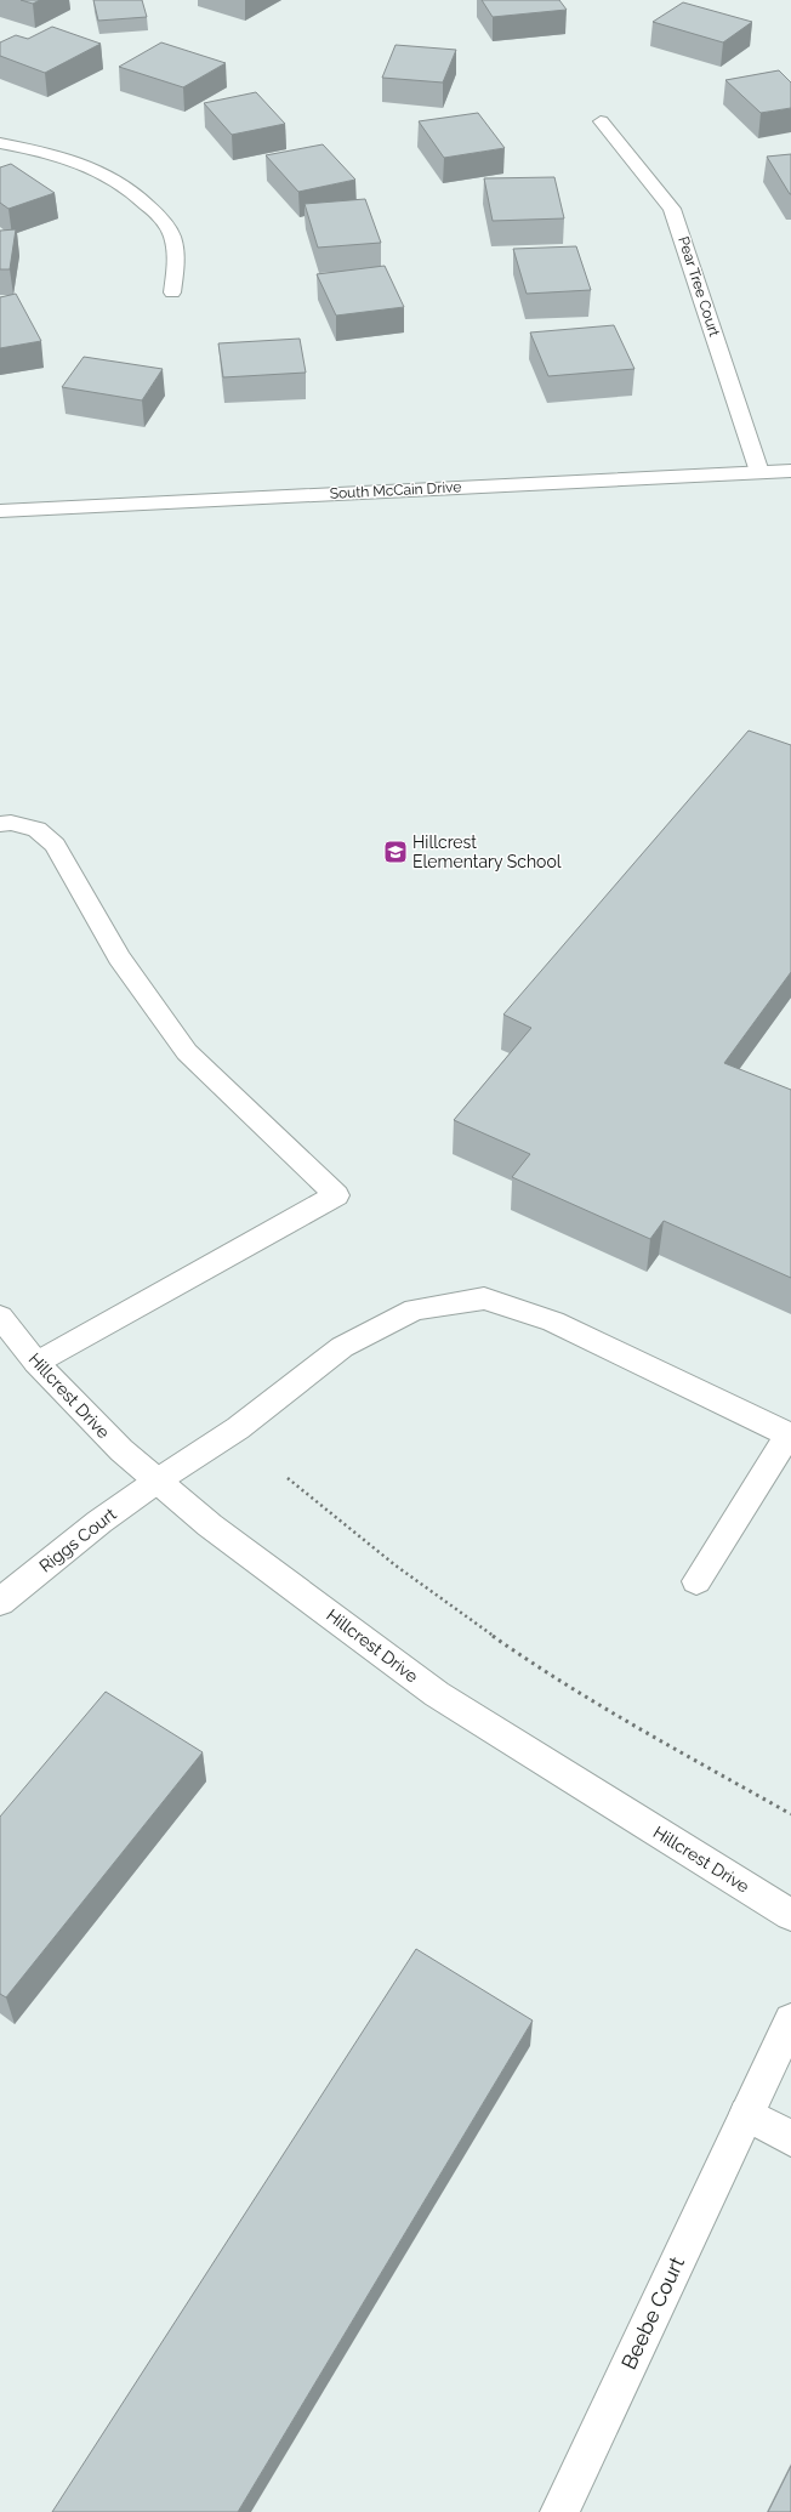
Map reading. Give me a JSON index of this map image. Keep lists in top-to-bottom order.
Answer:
{
  "streets": {
    "street": [
      "Pear Tree Court",
      "South McCain Drive",
      "Hillcrest Drive",
      "Riggs Court",
      "Beebe Court"
    ]
  },
  "crossings": [
    ["Pear Tree Court", "South McCain Drive"],
    ["Hillcrest Drive", "Riggs Court"]
  ],
  "places": {
    "school or university": ["Hillcrest Elementary School"]
  }
}
